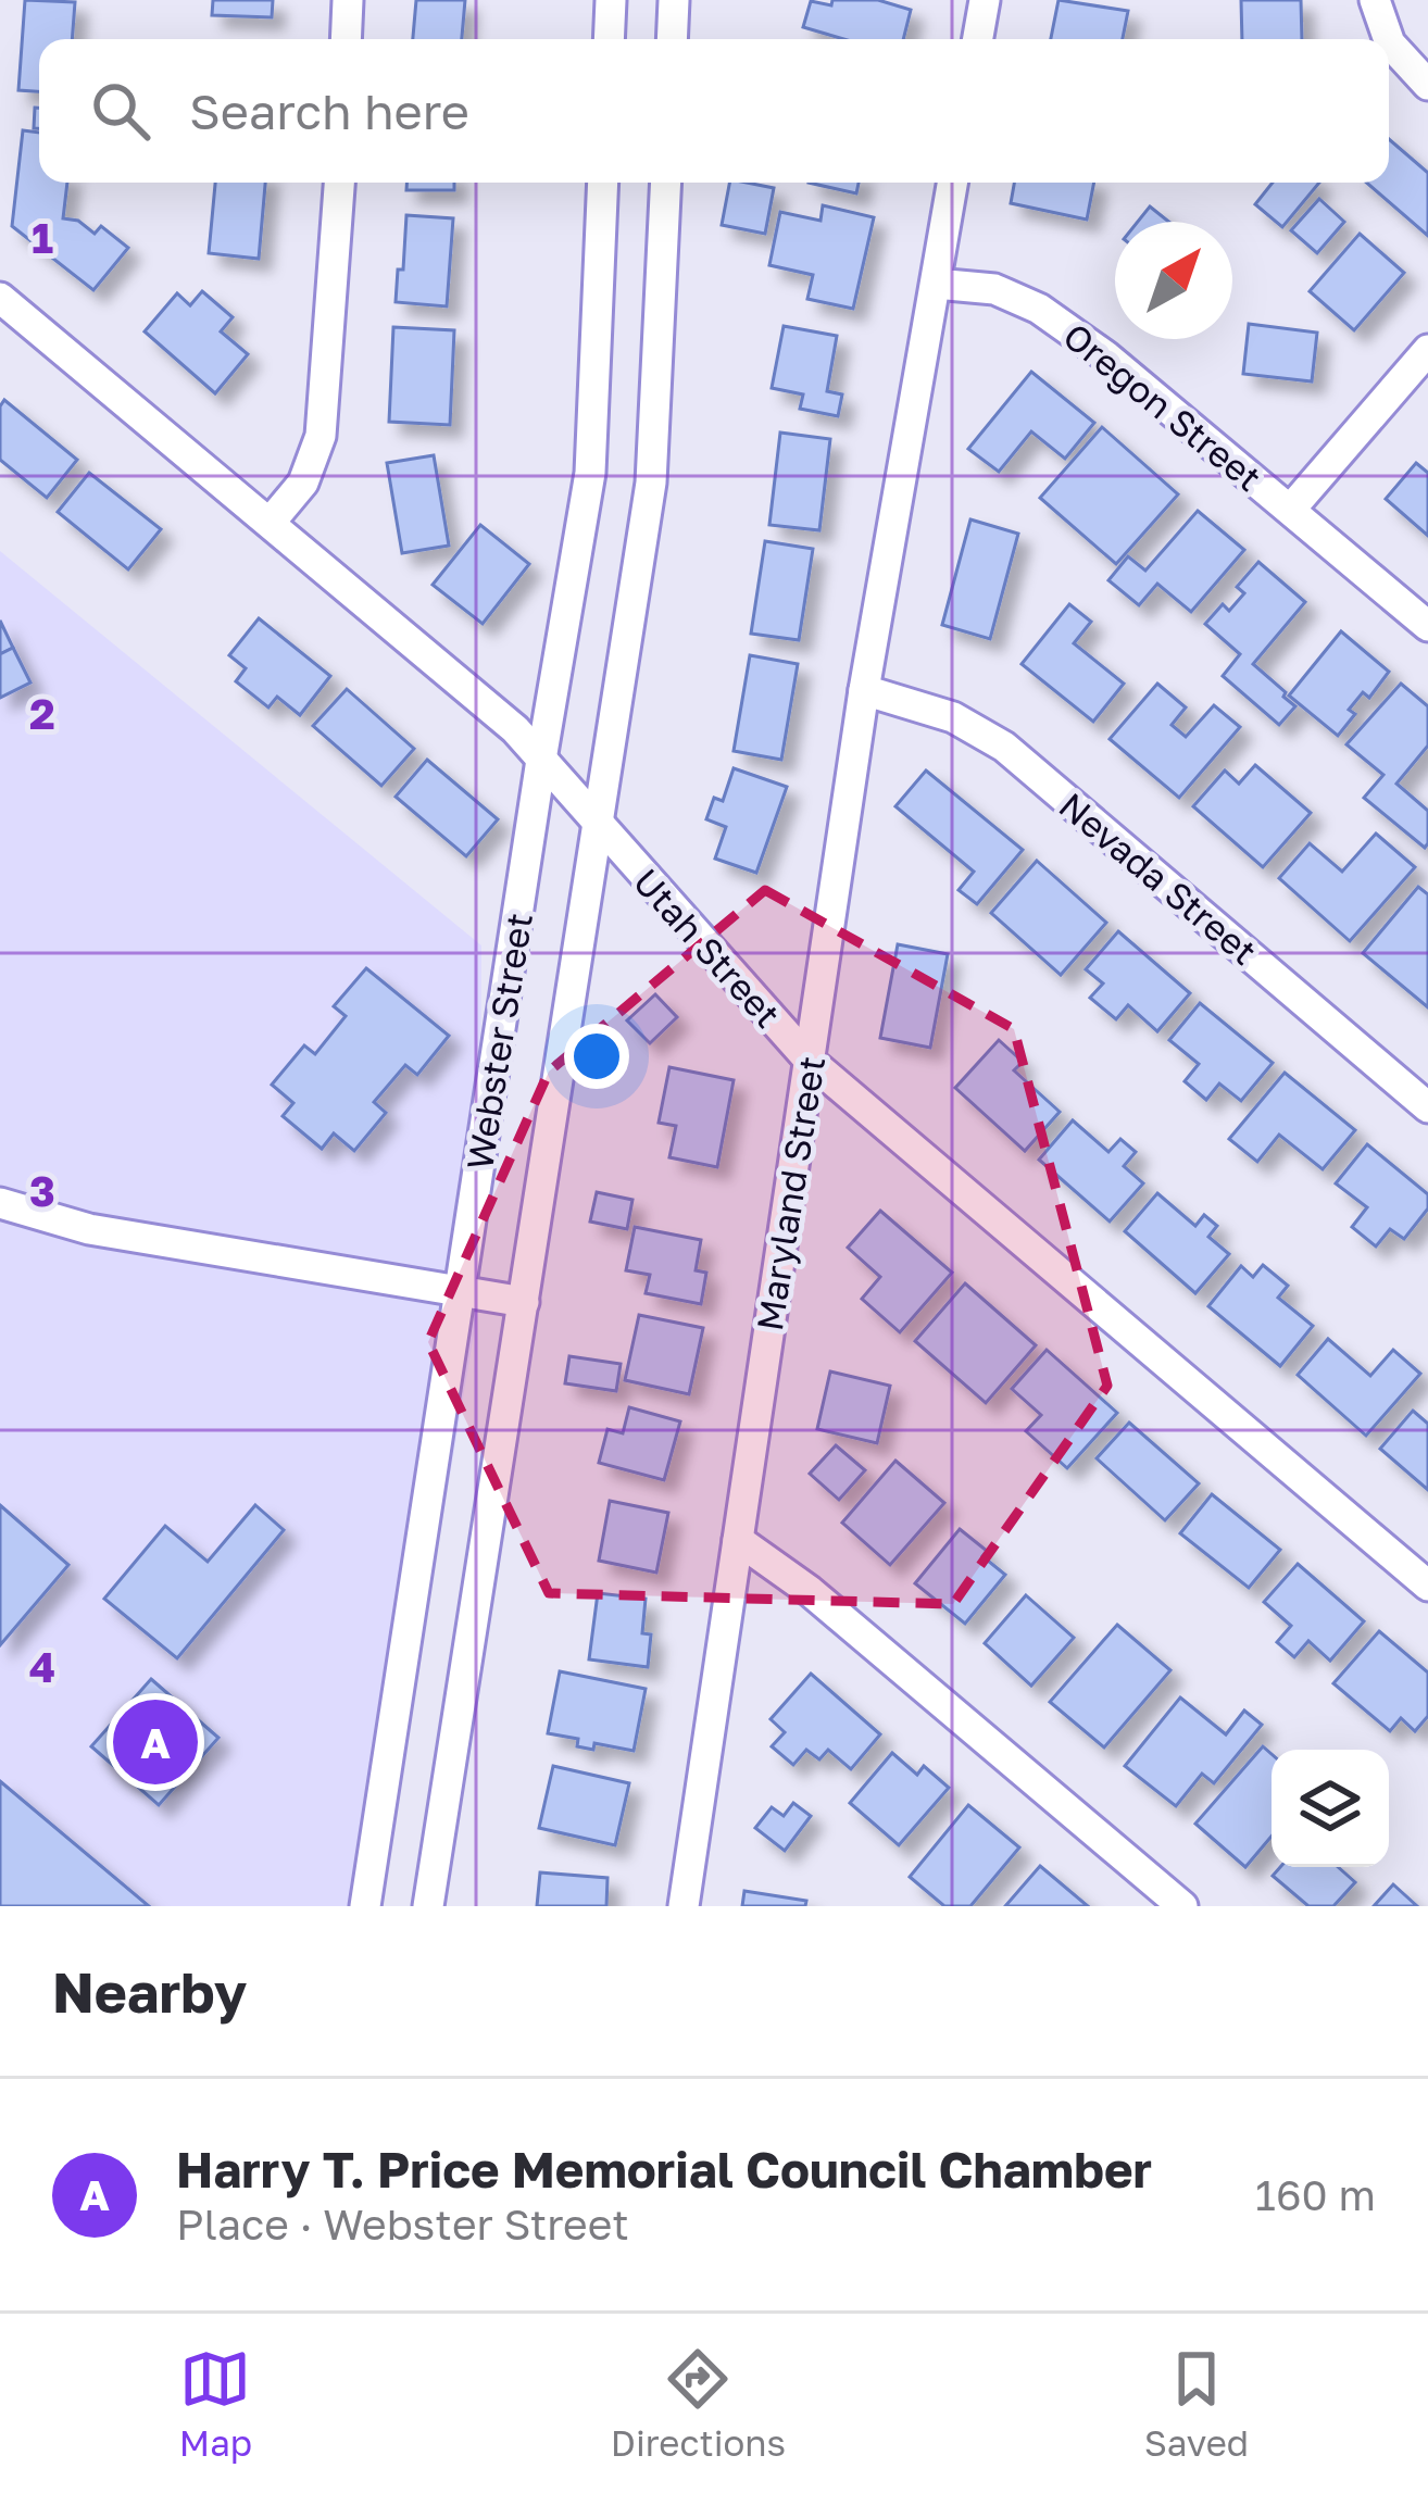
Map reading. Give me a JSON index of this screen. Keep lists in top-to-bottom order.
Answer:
{
  "streets": {
    "street": [
      "Oregon Street",
      "Nevada Street",
      "Utah Street",
      "Webster Street",
      "Maryland Street"
    ]
  },
  "crossings": [
    ["Oregon Street", "Maryland Street"],
    ["Nevada Street", "Maryland Street"],
    ["Utah Street", "Webster Street"],
    ["Utah Street", "Maryland Street"]
  ],
  "north": "top right",
  "page": {
    "search": "Search here",
    "pins": "A",
    "heading": "Nearby",
    "list": [
      {
        "mark": "A",
        "name": "Harry T. Price Memorial Council Chamber",
        "note": "Place · Webster Street",
        "value": "160 m"
      }
    ],
    "nav": ["Map", "Directions", "Saved"]
  },
  "grid": {
    "rows": [
      "1",
      "2",
      "3",
      "4"
    ]
  }
}
